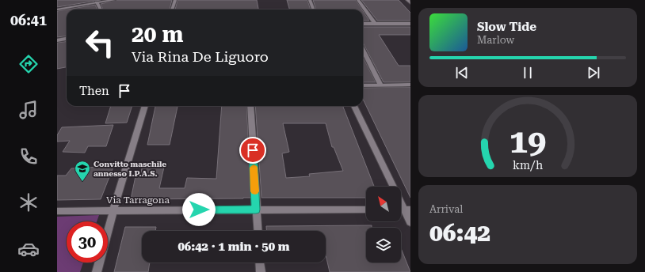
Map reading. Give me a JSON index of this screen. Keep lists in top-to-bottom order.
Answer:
{
  "streets": {
    "street": ["Via Tarragona"]
  },
  "places": {
    "school or university": ["Convitto maschile annesso I.P.A.S."]
  },
  "north": "top left",
  "page": {
    "tabs": "06:41",
    "turn": ["20 m", "Via Rina De Liguoro"],
    "song": ["Slow Tide", "Marlow"],
    "then": "Then",
    "tile": ["Arrival", "06:42"],
    "limit": "30",
    "trip": "06:42 · 1 min · 50 m",
    "gauge": ["19", "km/h"]
  }
}
